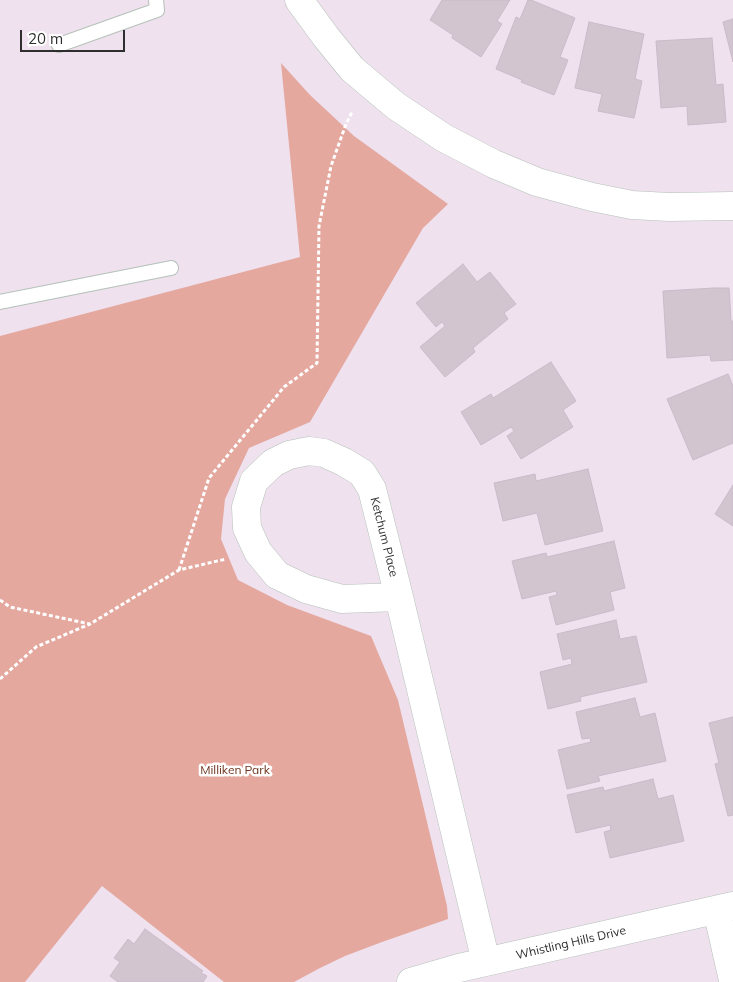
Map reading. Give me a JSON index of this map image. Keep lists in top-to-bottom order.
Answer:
{
  "streets": {
    "street": ["Ketchum Place", "Whistling Hills Drive"]
  },
  "crossings": [
    ["Ketchum Place", "Whistling Hills Drive"]
  ],
  "parks": ["Milliken Park"],
  "scale_bar": "20 m"
}
